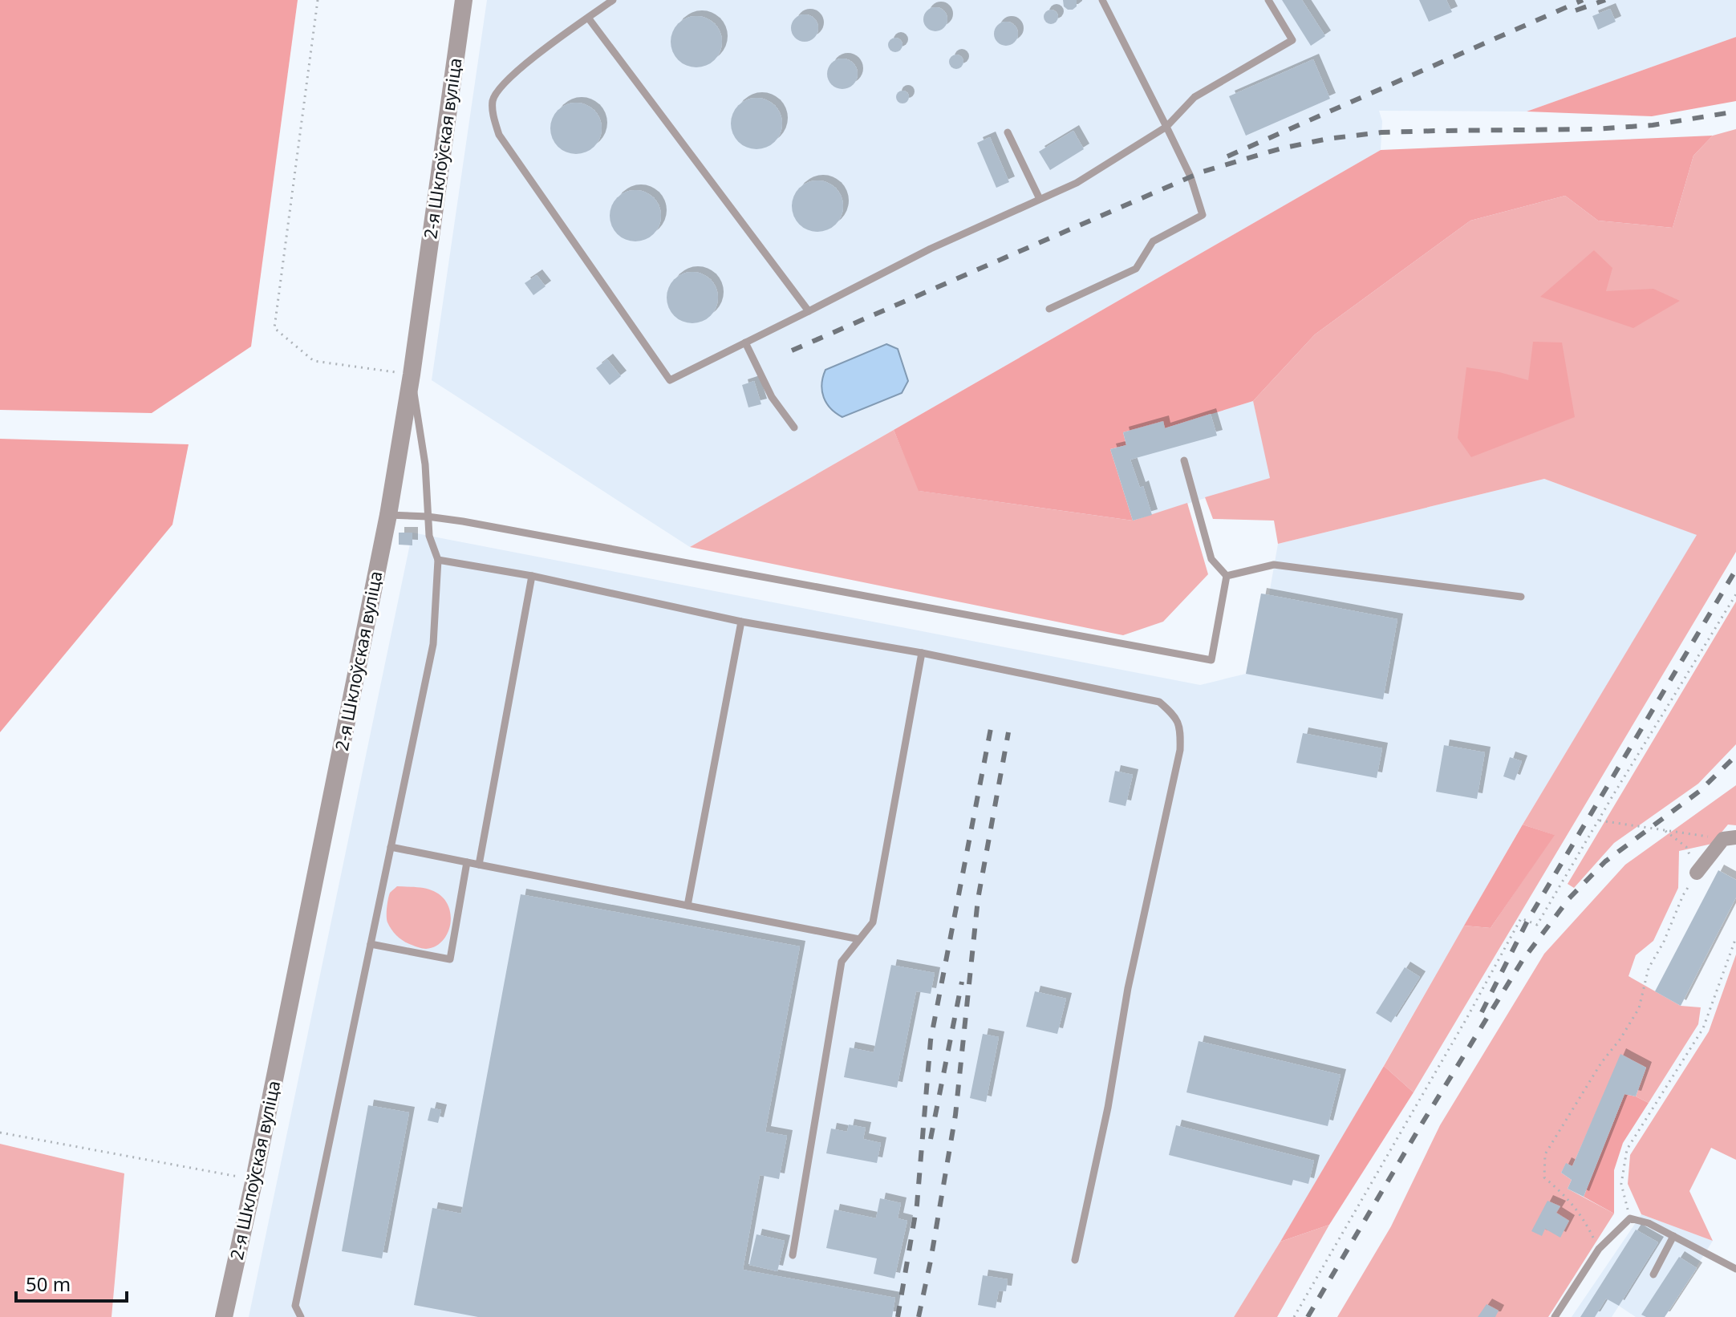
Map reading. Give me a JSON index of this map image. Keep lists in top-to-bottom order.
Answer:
{
  "streets": {
    "street": ["2-я Шклоўская вуліца"]
  },
  "scale_bar": "50 m"
}
